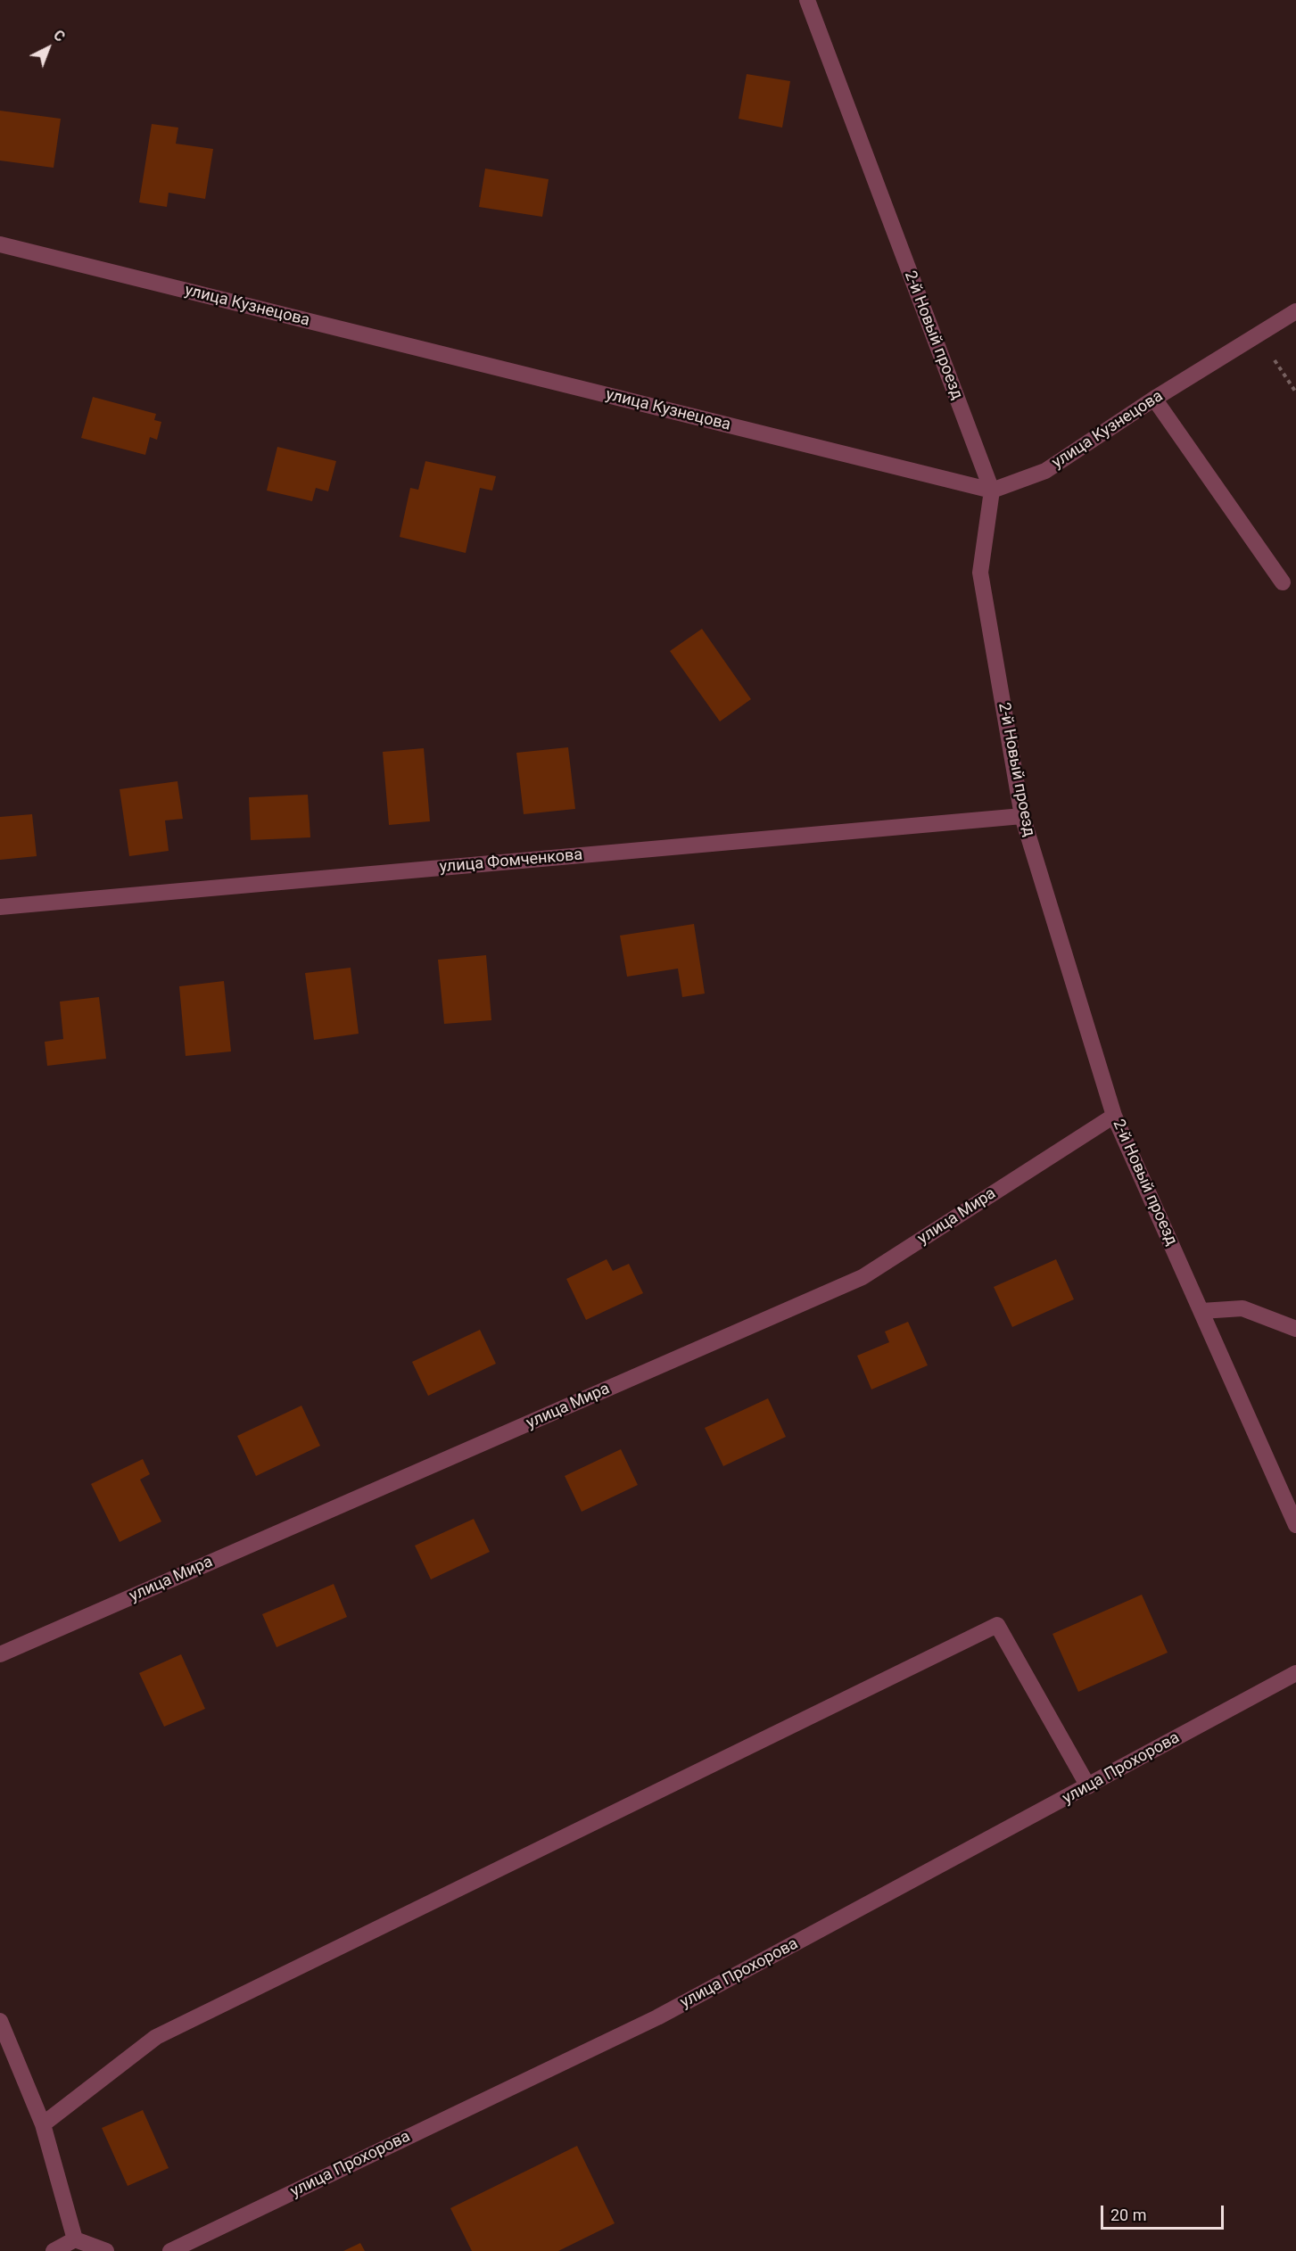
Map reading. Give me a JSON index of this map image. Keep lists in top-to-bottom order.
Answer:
{
  "streets": {
    "street": [
      "улица Кузнецова",
      "2-й Новый проезд",
      "улица Фомченкова",
      "улица Мира",
      "улица Прохорова"
    ]
  },
  "crossings": [
    ["улица Кузнецова", "2-й Новый проезд"],
    ["2-й Новый проезд", "улица Фомченкова"],
    ["2-й Новый проезд", "улица Мира"]
  ],
  "scale_bar": "20 m",
  "north": "top right"
}
